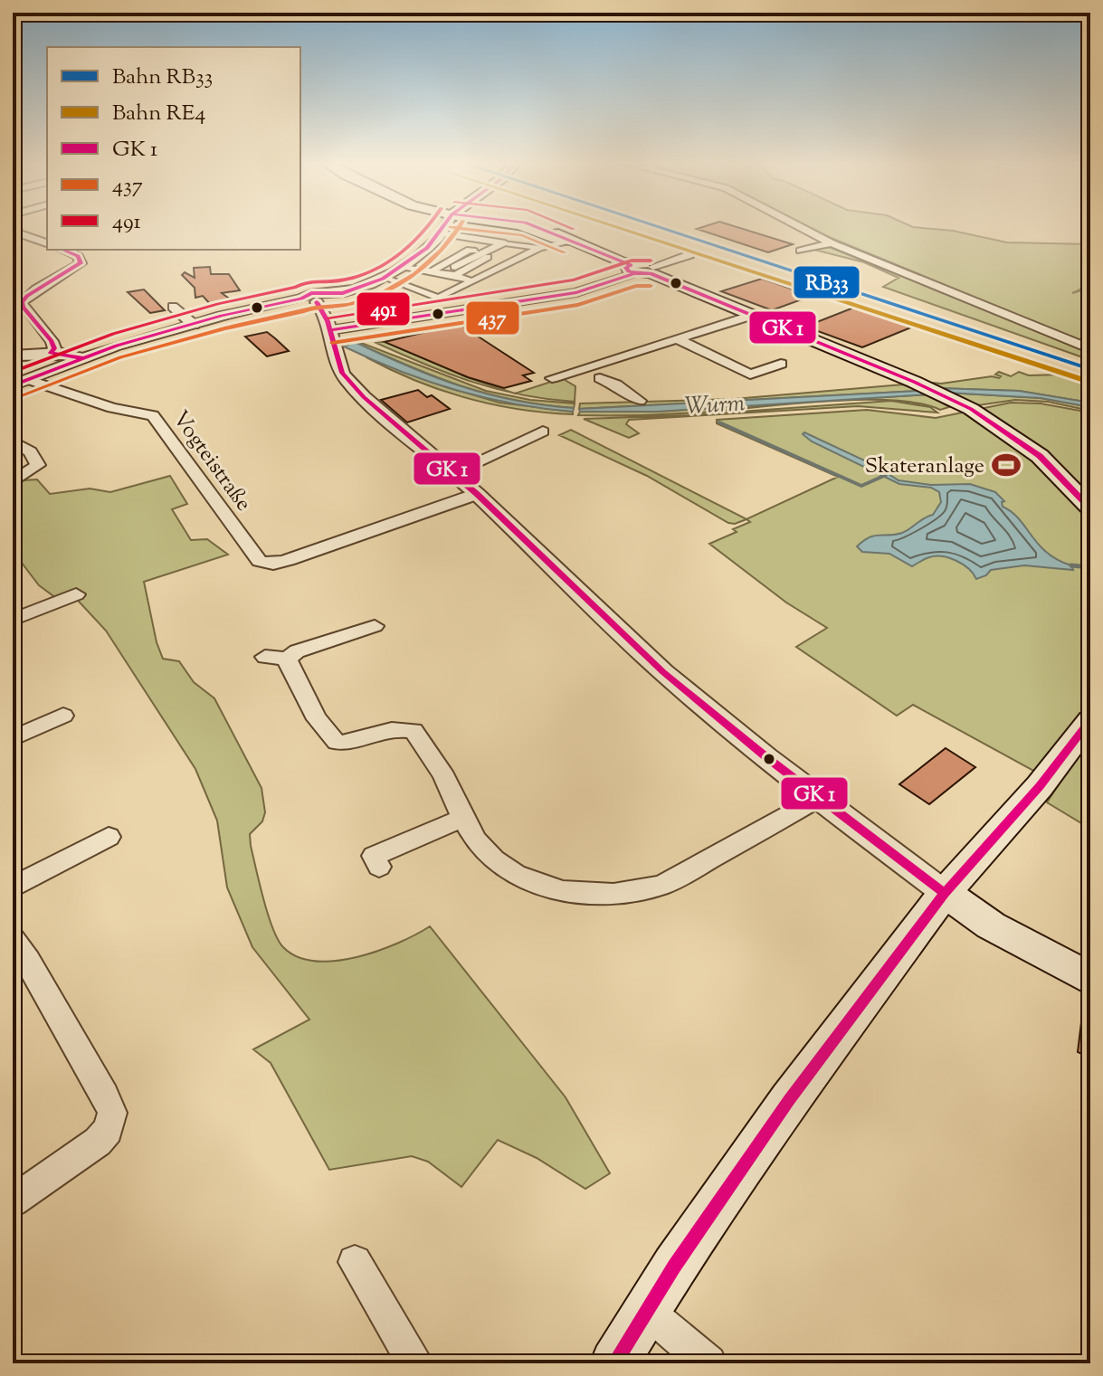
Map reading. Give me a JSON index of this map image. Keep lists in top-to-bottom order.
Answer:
{
  "streets": {
    "street": ["Vogteistraße"]
  },
  "water": ["Wurm"],
  "places": {
    "sports": ["Skateranlage"]
  },
  "lines": [
    "rail line RB33",
    "rail line RE4",
    "transit line 437",
    "transit line 491"
  ],
  "legend": [
    "Bahn RB33",
    "Bahn RE4",
    "GK 1",
    "437",
    "491"
  ]
}
